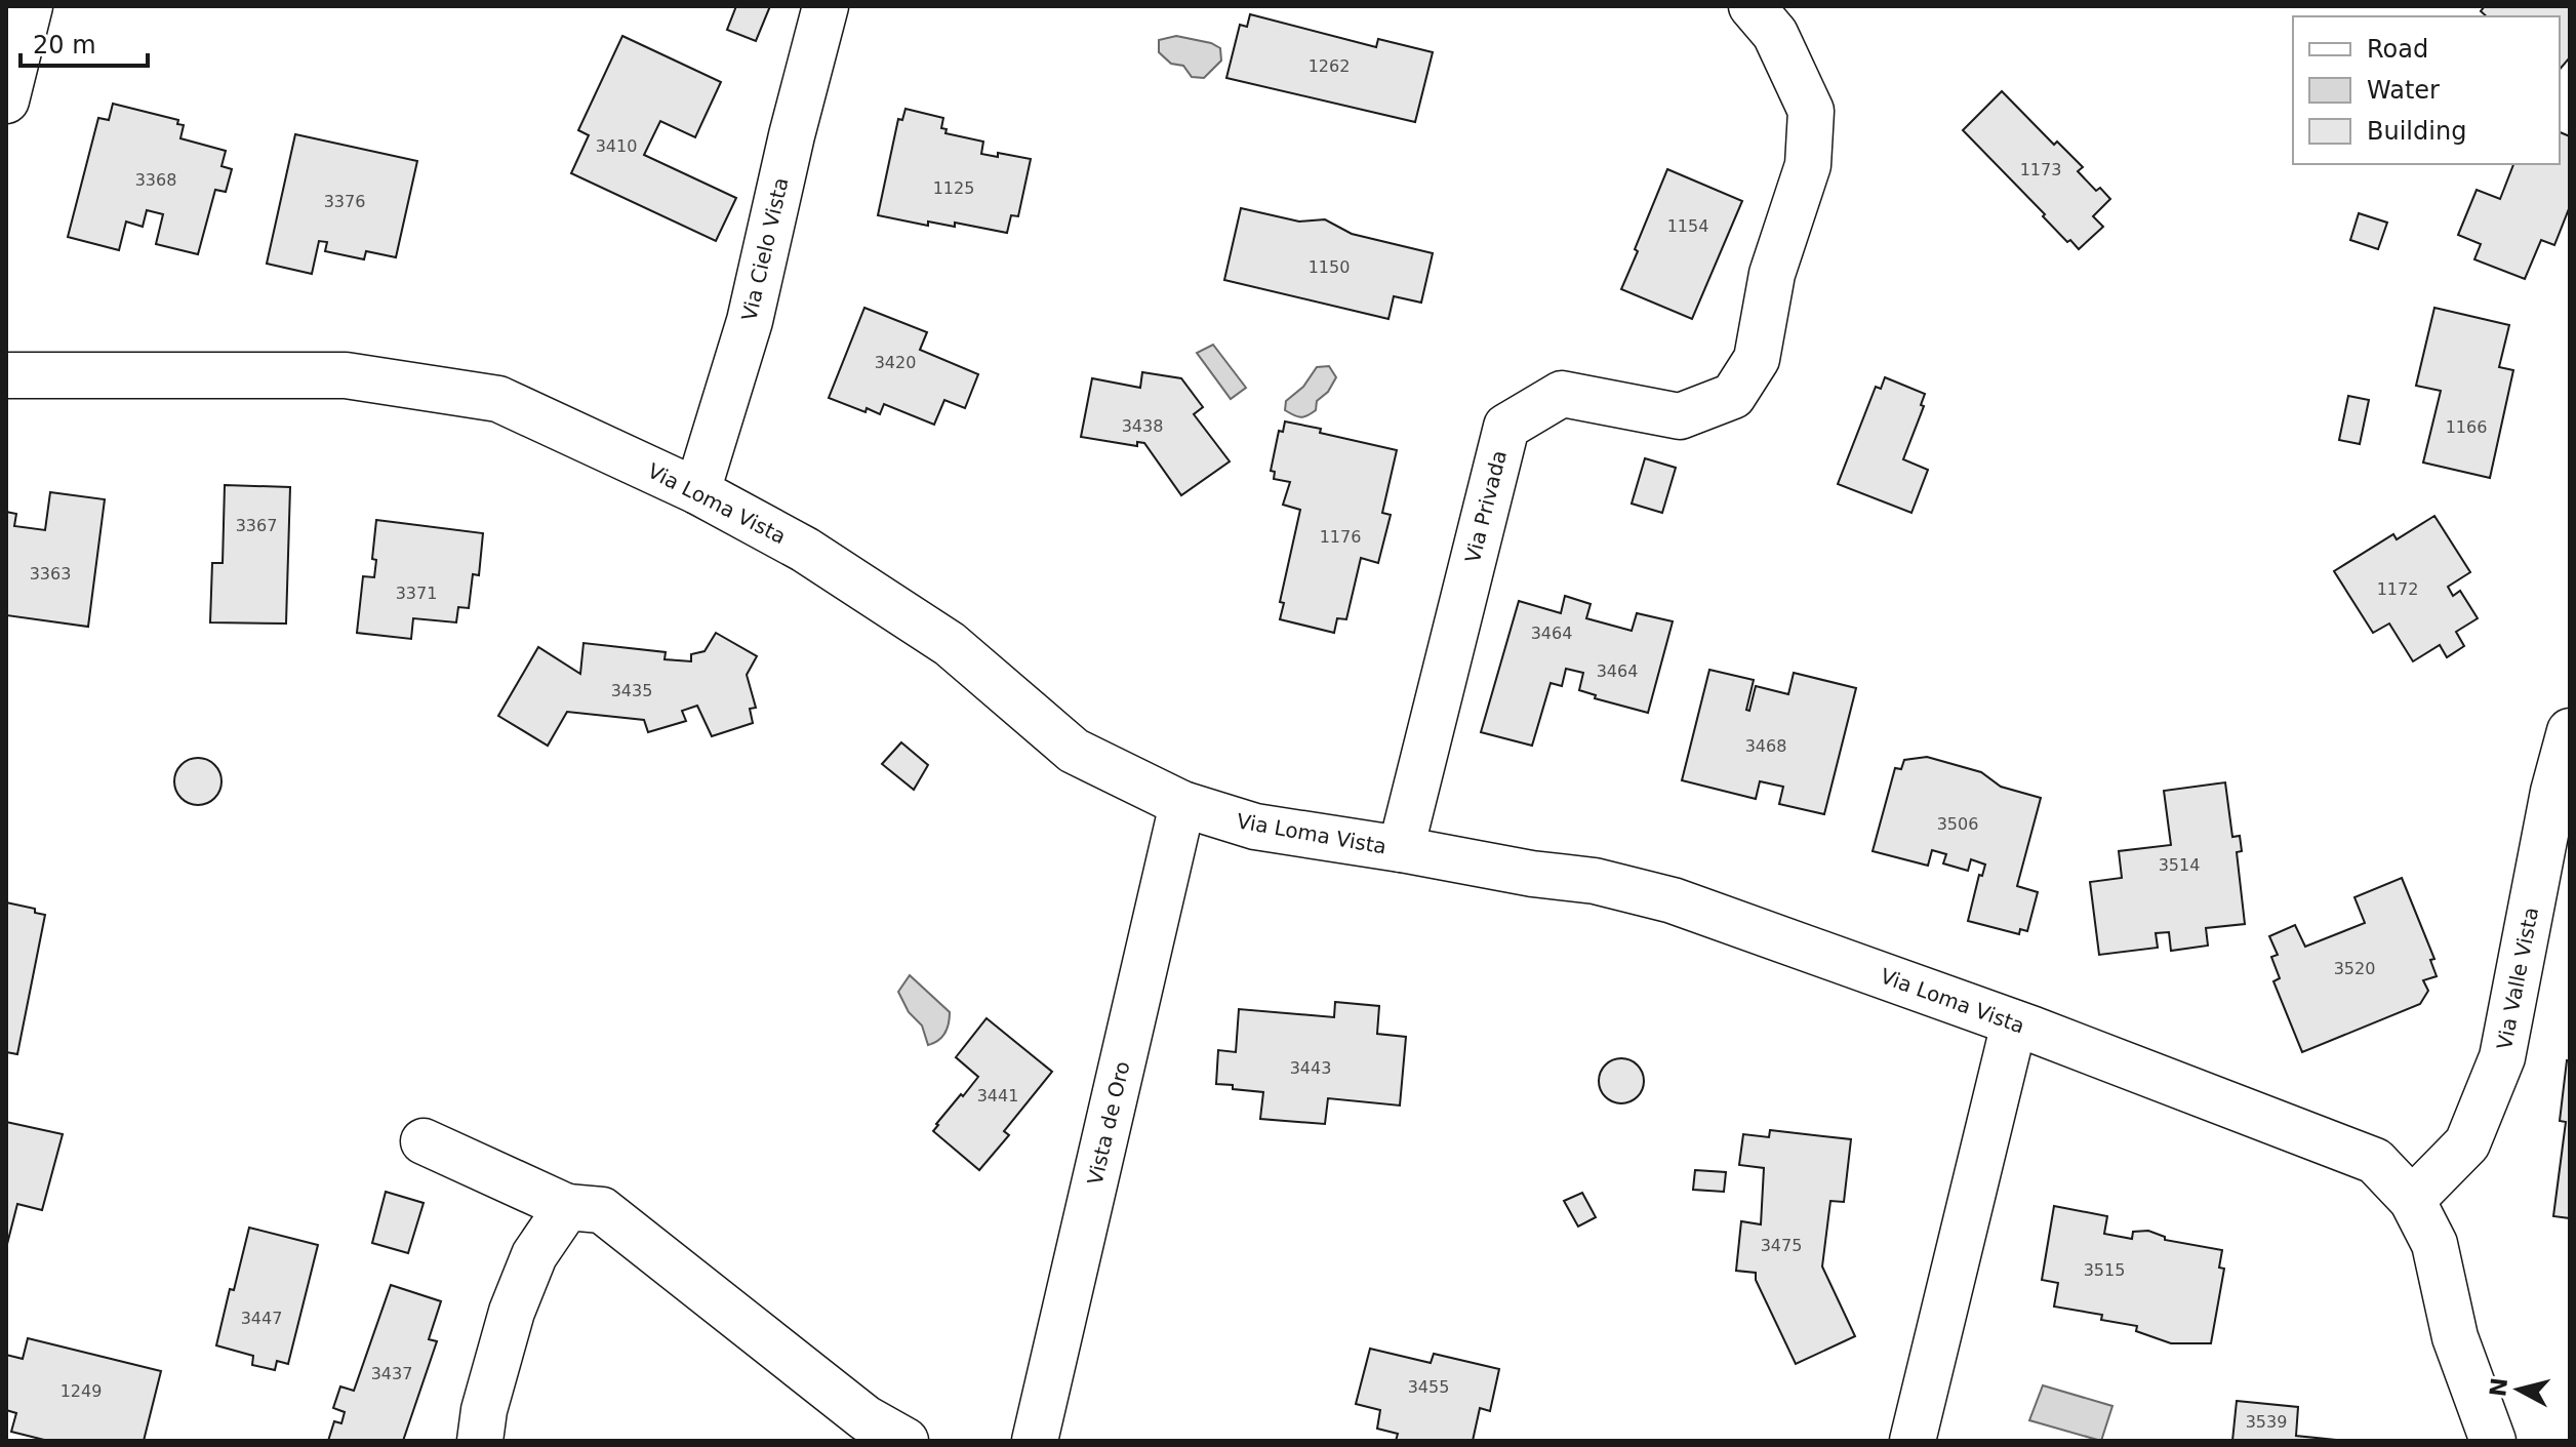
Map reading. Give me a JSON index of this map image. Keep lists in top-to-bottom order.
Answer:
{
  "streets": {
    "street": [
      "Via Cielo Vista",
      "Via Loma Vista",
      "Via Privada",
      "Via Valle Vista",
      "Vista de Oro"
    ]
  },
  "crossings": [
    ["Via Cielo Vista", "Via Loma Vista"],
    ["Via Loma Vista", "Via Privada"],
    ["Via Loma Vista", "Via Valle Vista"],
    ["Via Loma Vista", "Vista de Oro"]
  ],
  "house_numbers": [
    "1262",
    "3410",
    "1173",
    "3368",
    "1125",
    "3376",
    "1154",
    "1150",
    "3420",
    "3438",
    "1166",
    "3367",
    "1176",
    "3363",
    "1172",
    "3371",
    "3464",
    "3464",
    "3435",
    "3468",
    "3506",
    "3514",
    "3520",
    "3443",
    "3441",
    "3475",
    "3515",
    "3447",
    "3437",
    "3455",
    "1249",
    "3539"
  ],
  "legend": ["Road", "Water", "Building"],
  "scale_bar": "20 m",
  "north": "left"
}
